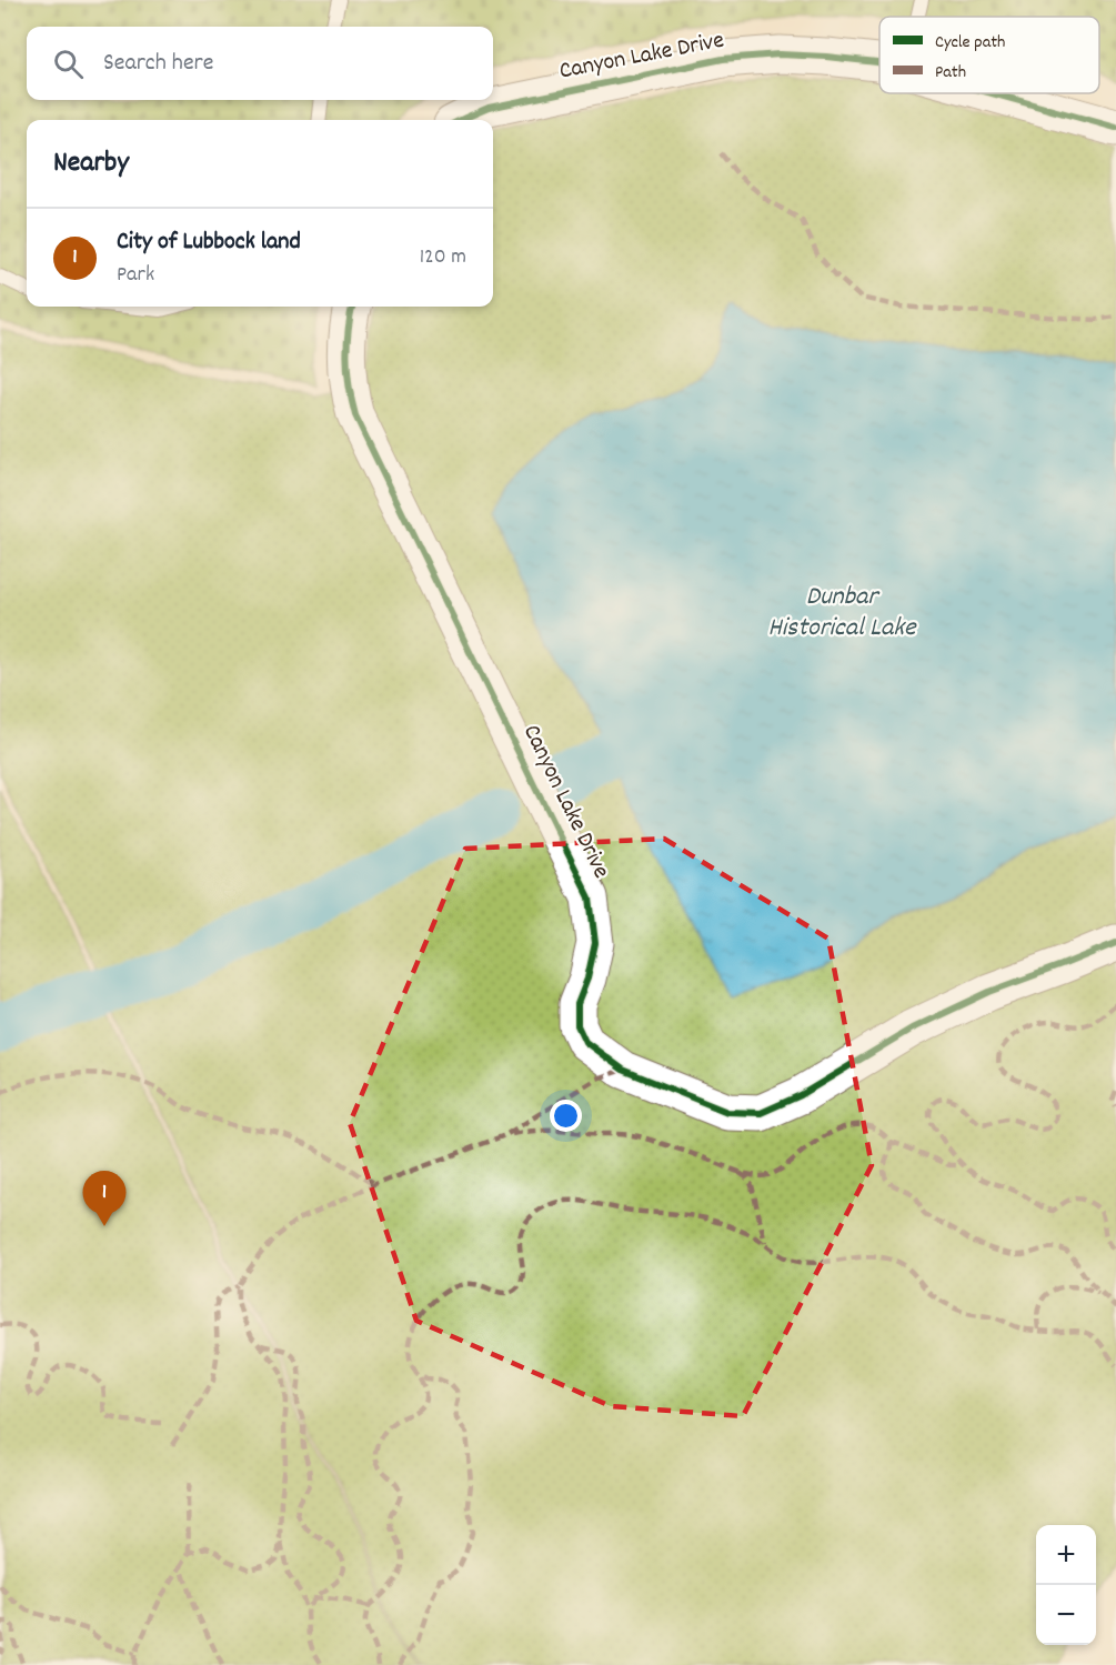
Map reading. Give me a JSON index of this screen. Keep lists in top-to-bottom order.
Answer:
{
  "streets": {
    "street": ["Canyon Lake Drive"]
  },
  "water": ["Dunbar Historical Lake"],
  "legend": ["Cycle path", "Path"],
  "page": {
    "search": "Search here",
    "heading": "Nearby",
    "list": [
      {
        "mark": "1",
        "name": "City of Lubbock land",
        "note": "Park",
        "value": "120 m"
      }
    ],
    "pins": "1",
    "map_buttons": ["+", "−"]
  }
}
